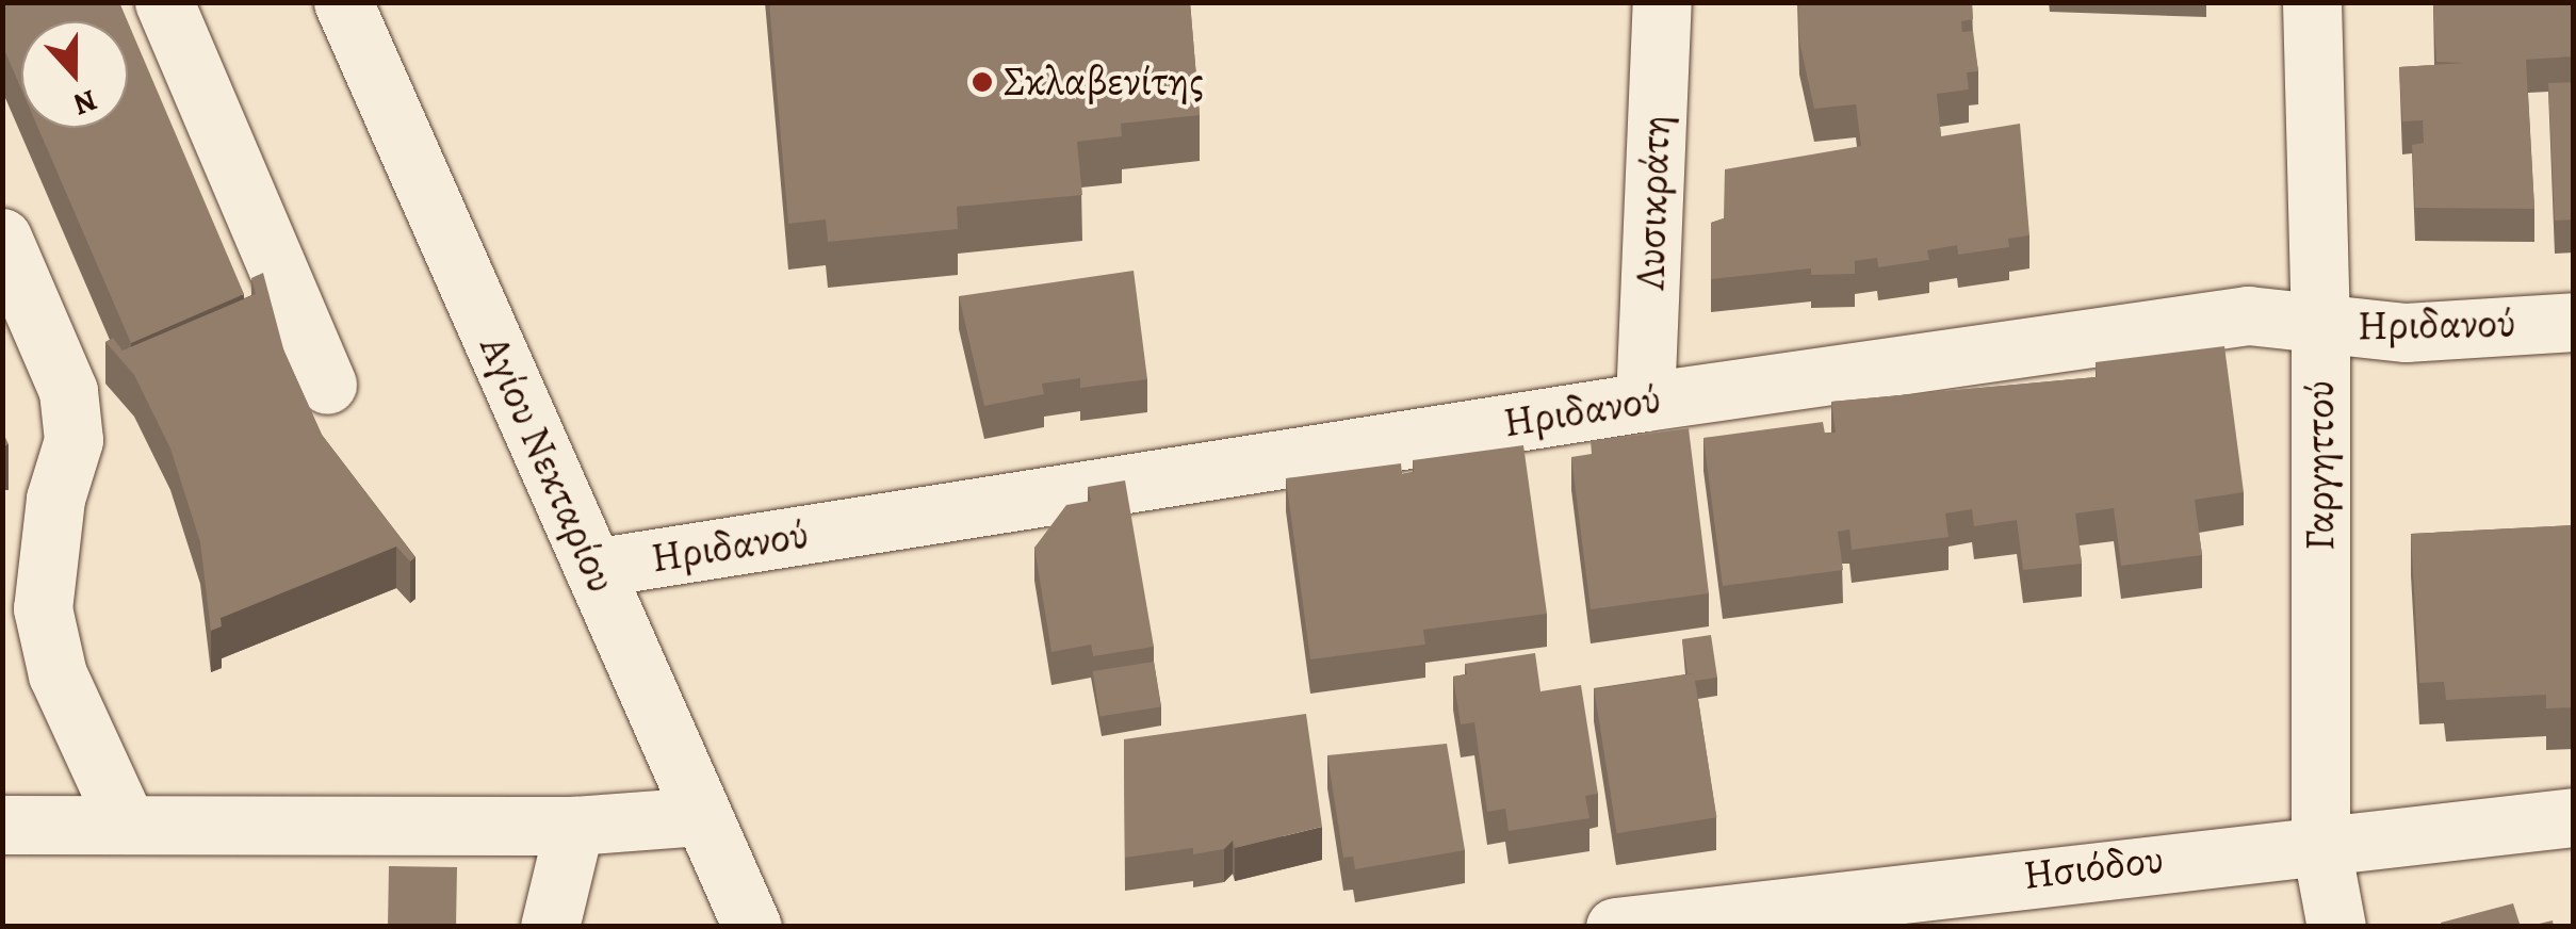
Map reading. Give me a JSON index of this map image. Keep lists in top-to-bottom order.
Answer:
{
  "streets": {
    "street": [
      "Λυσικράτη",
      "Ηριδανού",
      "Αγίου Νεκταρίου",
      "Γαργηττού",
      "Ησιόδου"
    ]
  },
  "crossings": [
    ["Λυσικράτη", "Ηριδανού"],
    ["Ηριδανού", "Αγίου Νεκταρίου"],
    ["Ηριδανού", "Γαργηττού"],
    ["Γαργηττού", "Ησιόδου"]
  ],
  "places": ["Σκλαβενίτης"],
  "north": "bottom"
}
